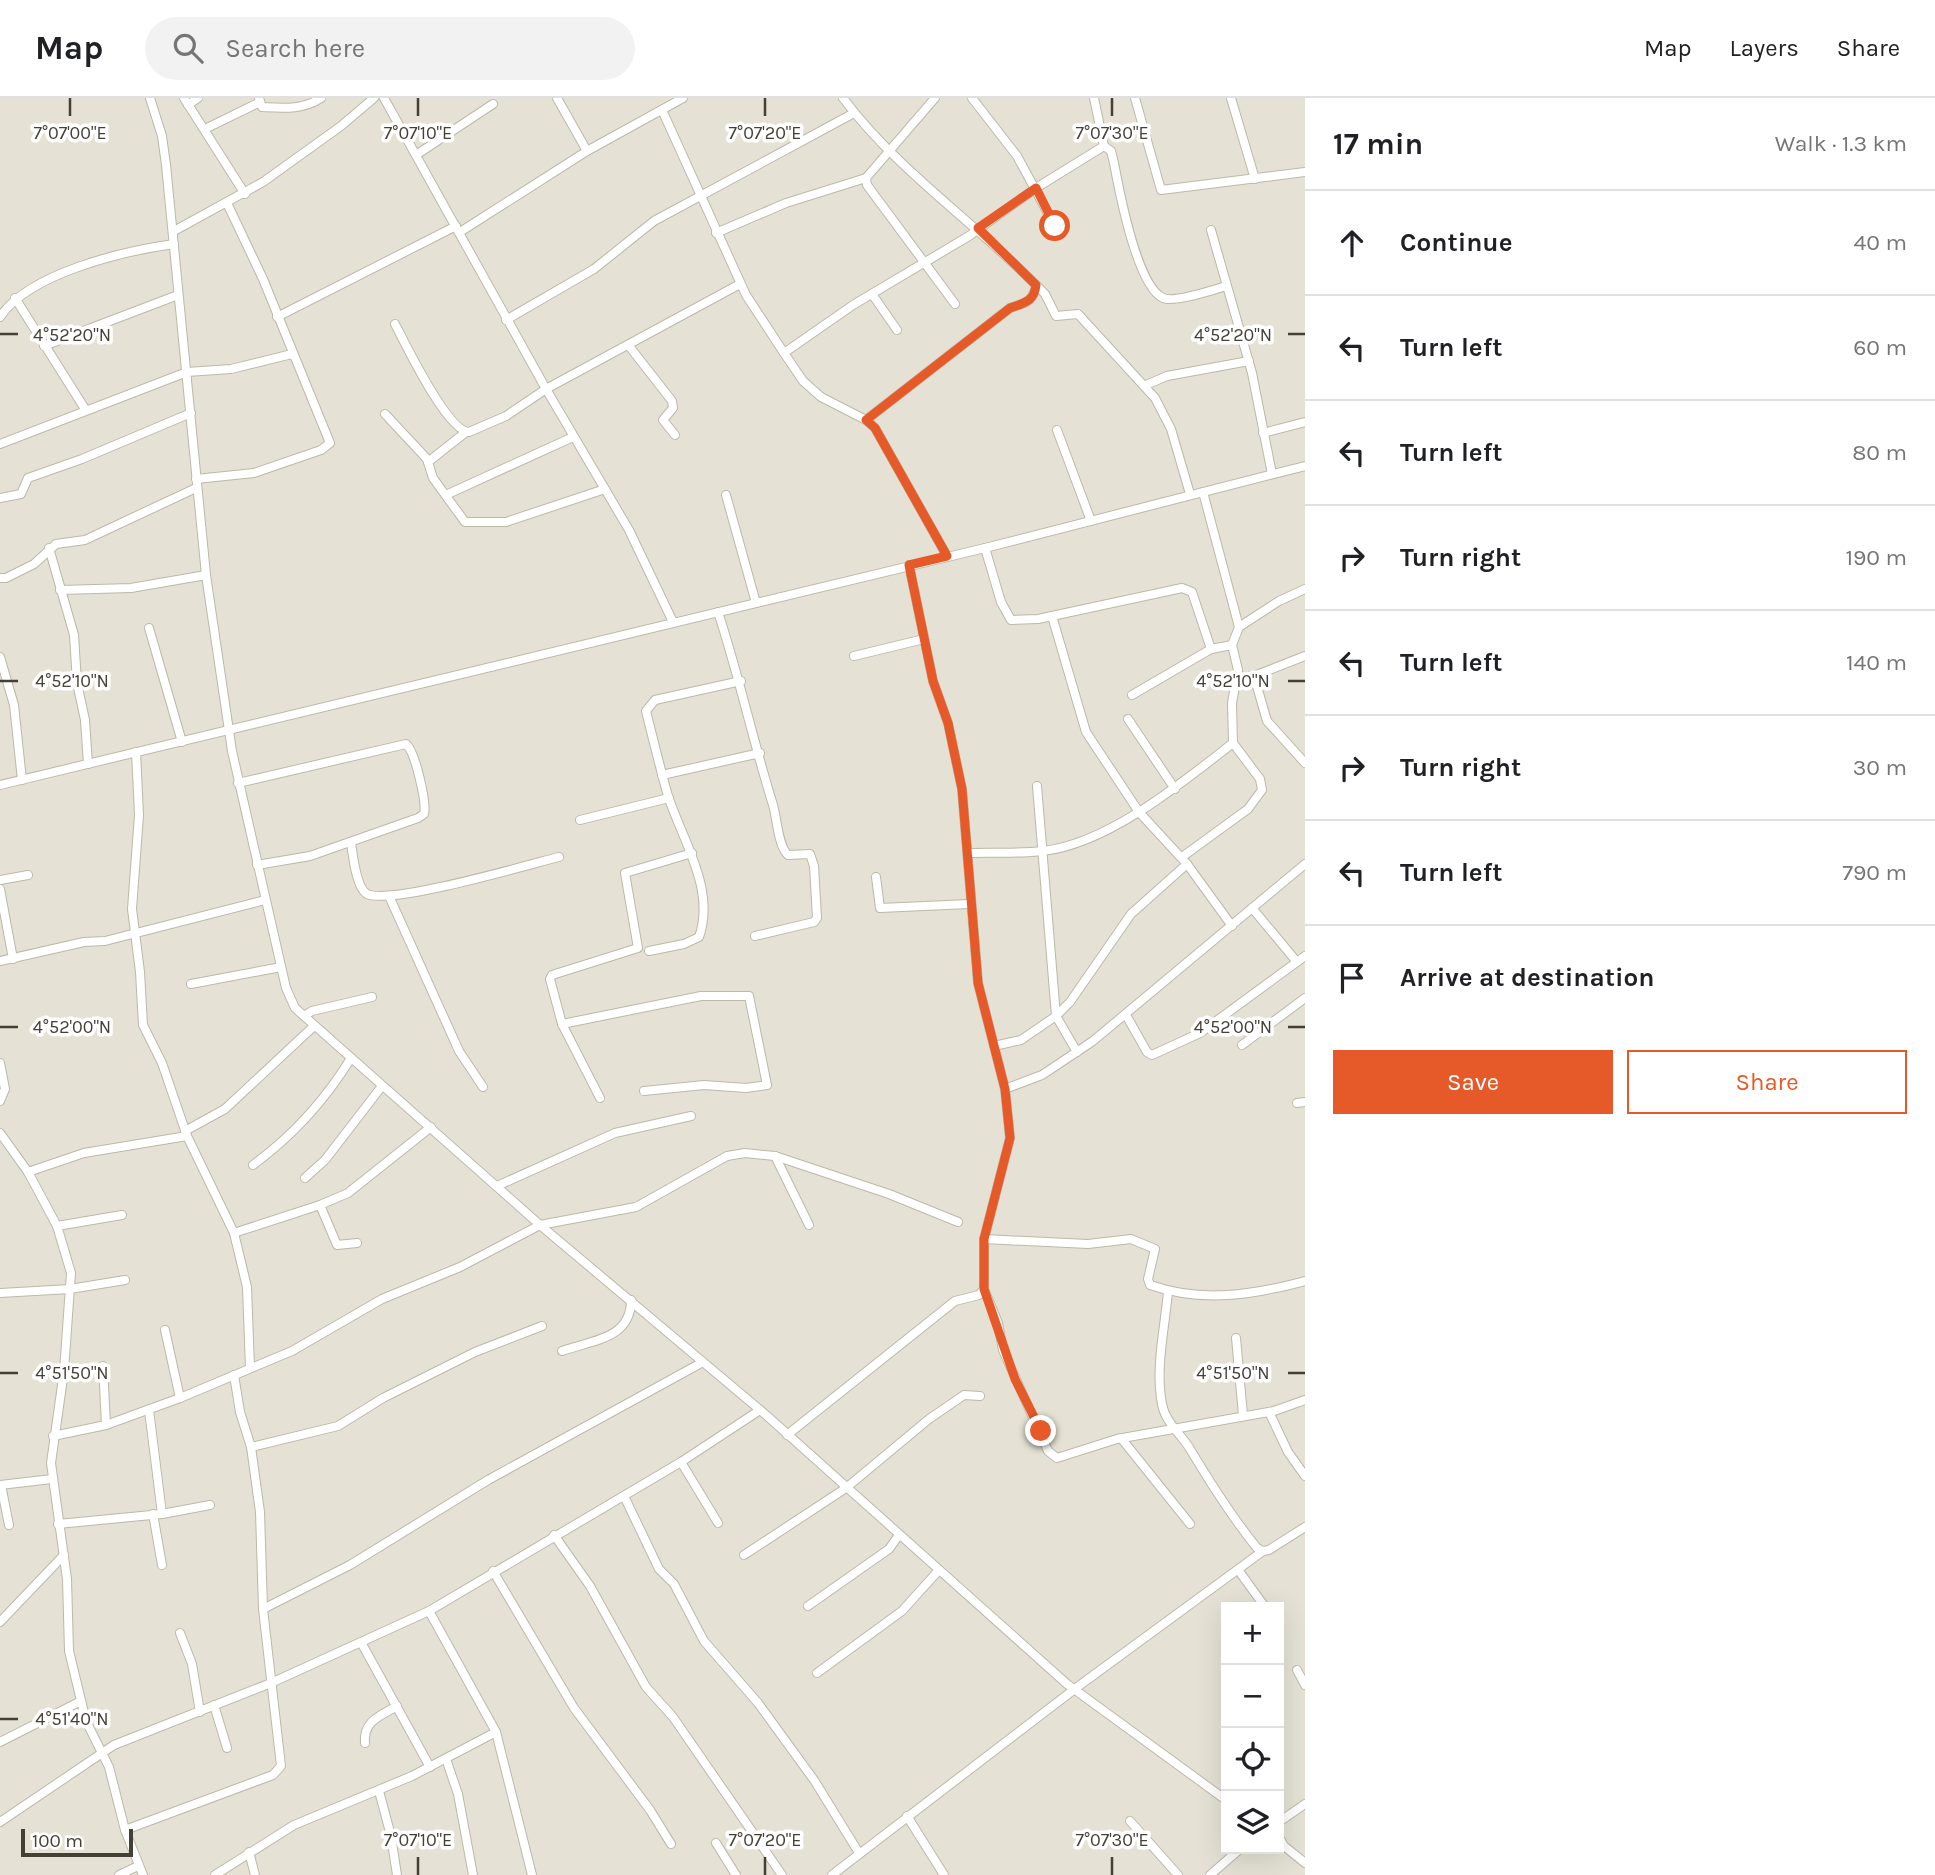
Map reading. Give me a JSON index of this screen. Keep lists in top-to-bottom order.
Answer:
{
  "scale_bar": "100 m",
  "page": {
    "header": "Map",
    "search": "Search here",
    "nav": ["Map", "Layers", "Share"],
    "heading": ["17 min", "Walk · 1.3 km"],
    "list": [
      ["Continue", "40 m"],
      ["Turn left", "60 m"],
      ["Turn left", "80 m"],
      ["Turn right", "190 m"],
      ["Turn left", "140 m"],
      ["Turn right", "30 m"],
      ["Turn left", "790 m"],
      "Arrive at destination"
    ],
    "buttons": ["Save", "Share"],
    "map_buttons": ["+", "−"],
    "scale": "100 m"
  },
  "coordinates": [
    "7°07'00\"E",
    "7°07'10\"E",
    "7°07'20\"E",
    "7°07'30\"E",
    "4°52'20\"N",
    "4°52'10\"N",
    "4°52'00\"N",
    "4°51'50\"N",
    "4°51'40\"N"
  ]
}
